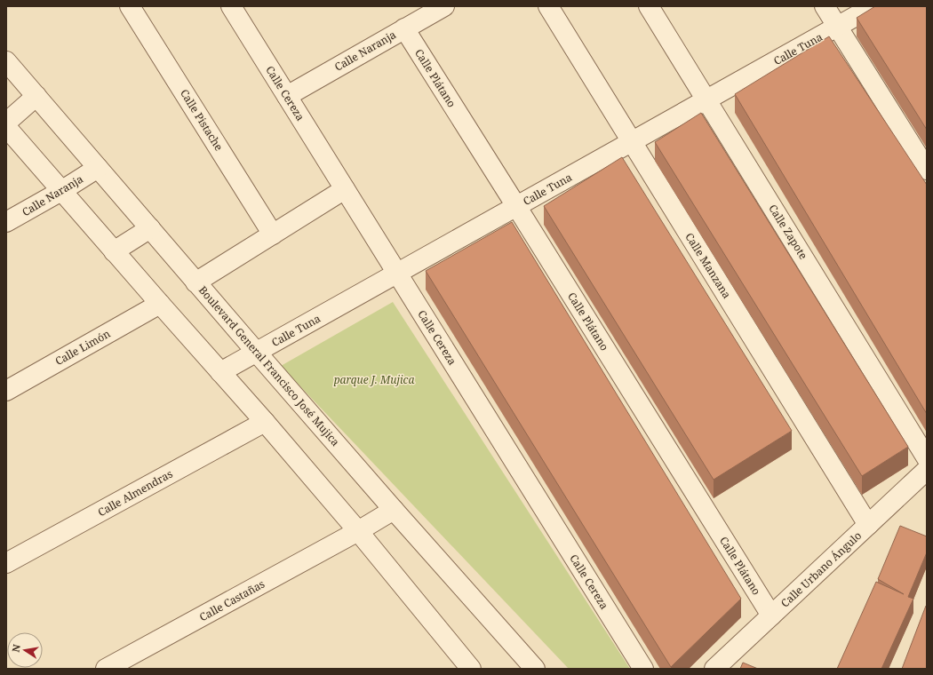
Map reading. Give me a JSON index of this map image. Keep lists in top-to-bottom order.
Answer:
{
  "streets": {
    "street": [
      "Calle Tuna",
      "Calle Naranja",
      "Calle Plátano",
      "Calle Cereza",
      "Calle Pistache",
      "Calle Zapote",
      "Calle Manzana",
      "Calle Limón",
      "Boulevard General Francisco José Mujica",
      "Calle Almendras",
      "Calle Urbano Ángulo",
      "Calle Castañas"
    ]
  },
  "crossings": [
    ["Calle Tuna", "Calle Plátano"],
    ["Calle Tuna", "Calle Cereza"],
    ["Calle Tuna", "Calle Zapote"],
    ["Calle Tuna", "Calle Manzana"],
    ["Calle Tuna", "Boulevard General Francisco José Mujica"],
    ["Calle Naranja", "Calle Plátano"],
    ["Calle Naranja", "Calle Cereza"],
    ["Calle Naranja", "Boulevard General Francisco José Mujica"],
    ["Calle Plátano", "Calle Urbano Ángulo"],
    ["Calle Manzana", "Calle Urbano Ángulo"],
    ["Boulevard General Francisco José Mujica", "Calle Castañas"]
  ],
  "parks": ["parque J. Mujica"],
  "north": "left"
}
